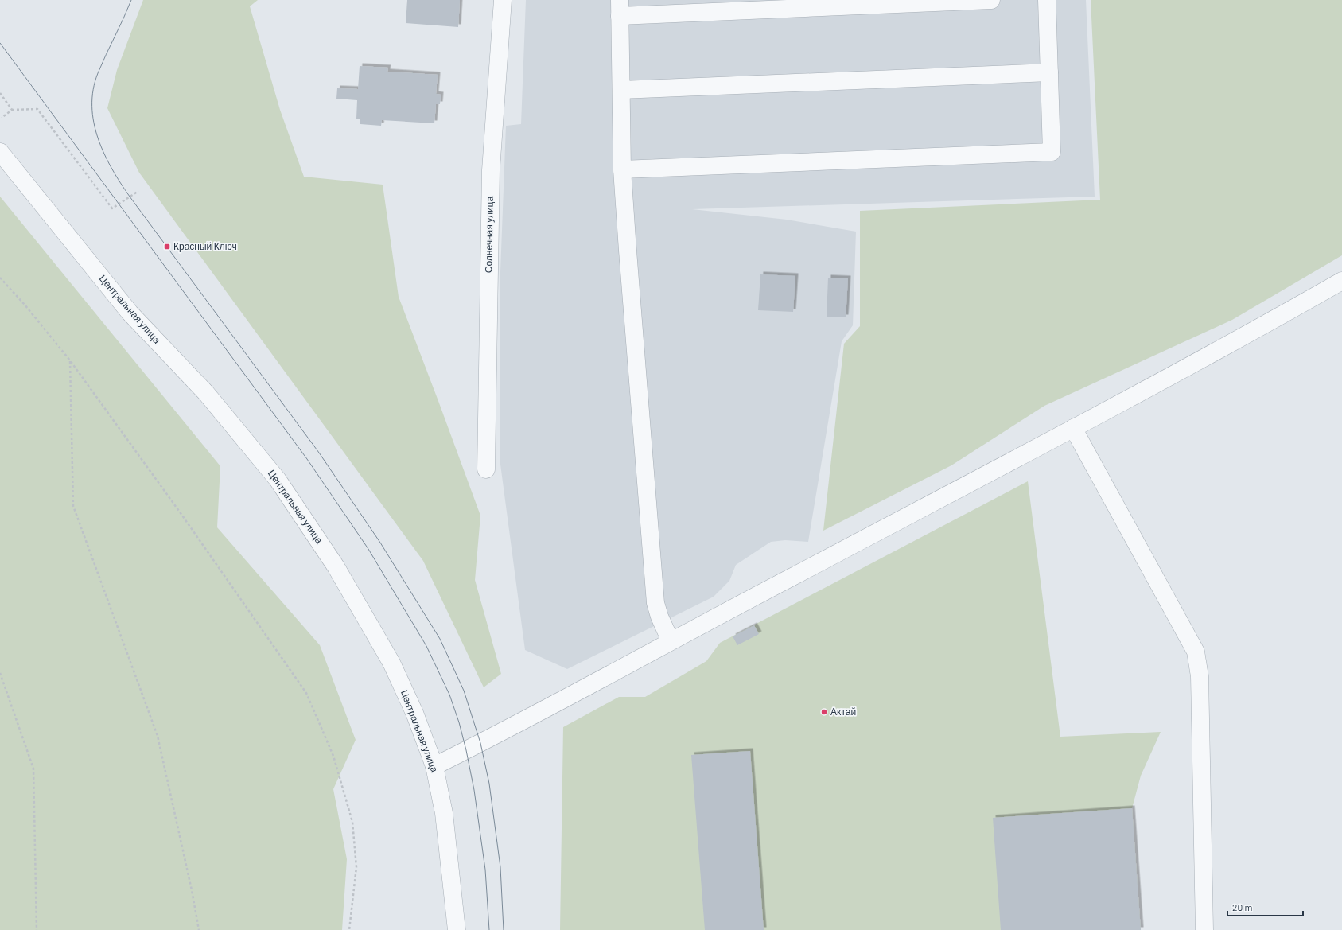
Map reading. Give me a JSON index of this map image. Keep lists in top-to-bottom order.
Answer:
{
  "streets": {
    "street": ["Солнечная улица", "Центральная улица"]
  },
  "places": {
    "transit": ["Красный Ключ"],
    "other": ["Актай"]
  },
  "scale_bar": "20 m"
}
